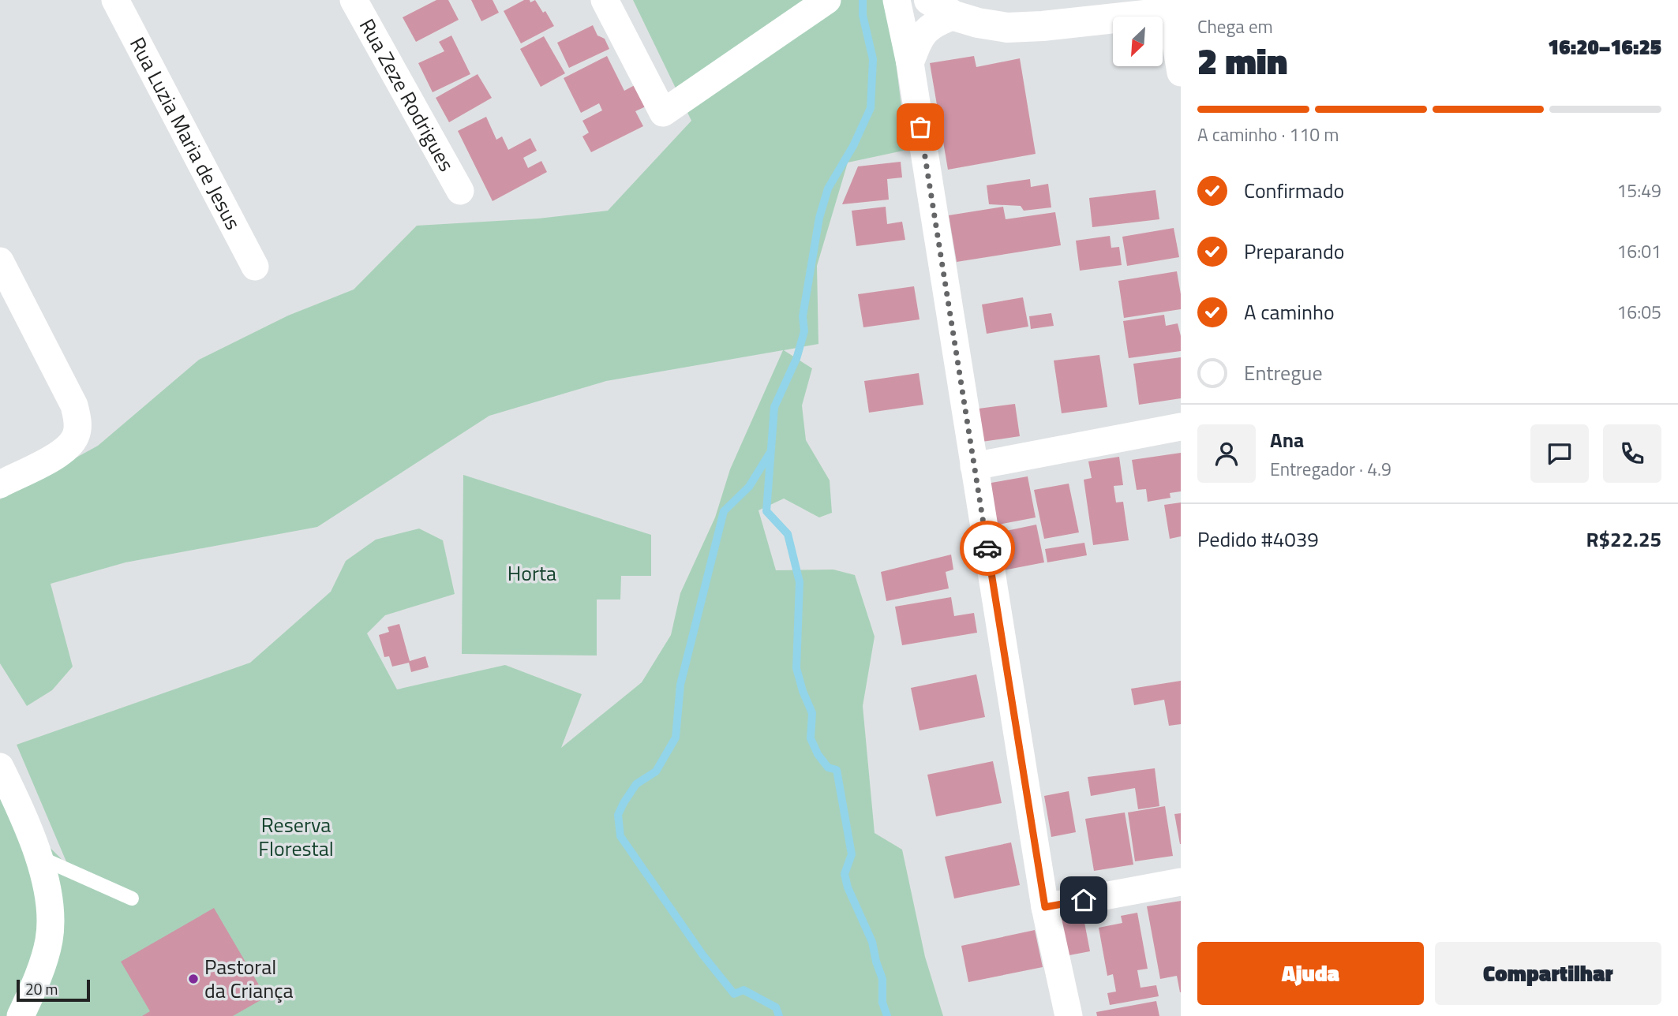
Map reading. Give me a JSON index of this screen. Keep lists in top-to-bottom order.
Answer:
{
  "streets": {
    "street": ["Rua Zeze Rodrigues", "Rua Luzia Maria de Jesus"]
  },
  "parks": ["Horta", "Reserva Florestal"],
  "places": ["Pastoral da Criança"],
  "scale_bar": "20 m",
  "north": "bottom left",
  "page": {
    "heading": ["2 min", "Chega em", "16:20–16:25"],
    "panel": [
      "Ana",
      "Entregador · 4.9",
      "Pedido #4039",
      "R$22.25"
    ],
    "bar": "A caminho · 110 m",
    "list": [
      ["Confirmado", "15:49"],
      ["Preparando", "16:01"],
      ["A caminho", "16:05"],
      "Entregue"
    ],
    "buttons": ["Ajuda", "Compartilhar"],
    "scale": "20 m"
  }
}
